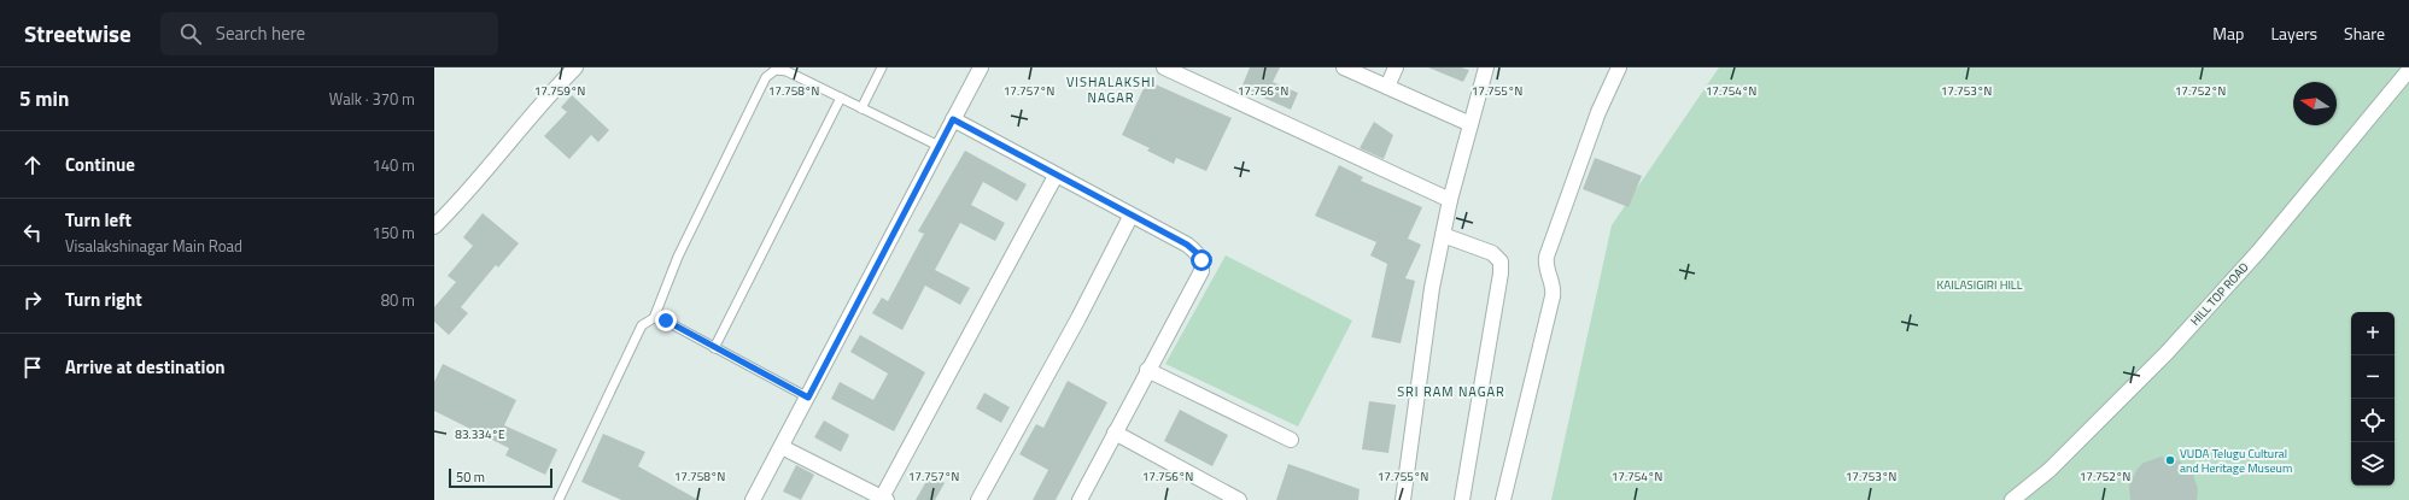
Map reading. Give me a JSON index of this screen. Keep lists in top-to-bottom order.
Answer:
{
  "streets": {
    "street": ["HILL TOP ROAD"]
  },
  "districts": ["VISHALAKSHI NAGAR", "SRI RAM NAGAR"],
  "parks": ["KAILASIGIRI HILL"],
  "places": ["VUDA Telugu Cultural and Heritage Museum"],
  "scale_bar": "50 m",
  "north": "left",
  "page": {
    "header": "Streetwise",
    "search": "Search here",
    "nav": ["Map", "Layers", "Share"],
    "heading": ["5 min", "Walk · 370 m"],
    "list": [
      ["Continue", "140 m"],
      ["Turn left", "Visalakshinagar Main Road", "150 m"],
      ["Turn right", "80 m"],
      "Arrive at destination"
    ],
    "map_buttons": ["+", "−"],
    "scale": "50 m"
  },
  "coordinates": [
    "17.759°N",
    "17.758°N",
    "17.757°N",
    "17.756°N",
    "17.755°N",
    "17.754°N",
    "17.753°N",
    "17.752°N",
    "83.334°E"
  ]
}
